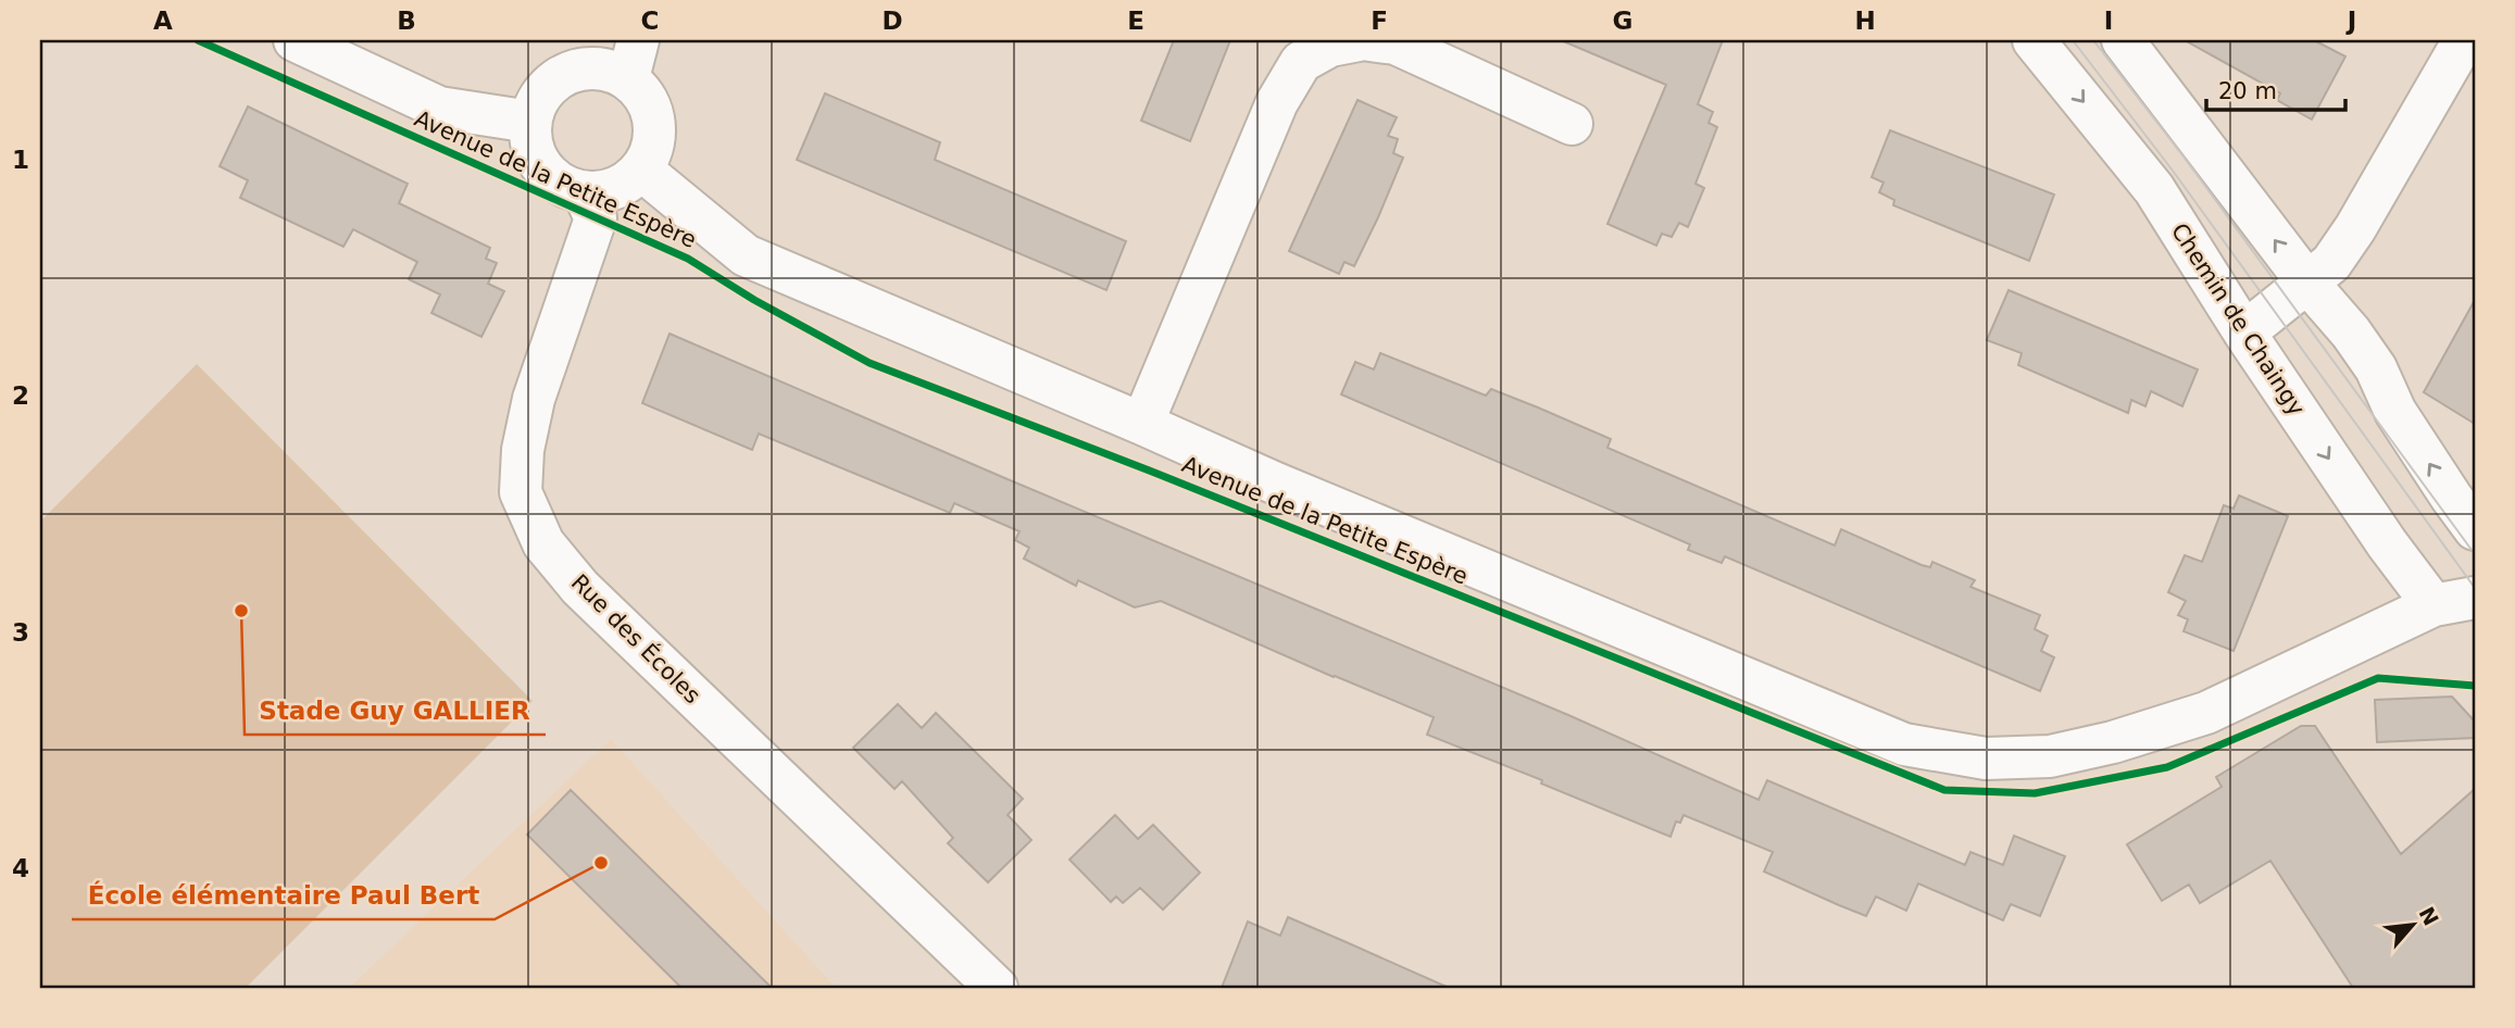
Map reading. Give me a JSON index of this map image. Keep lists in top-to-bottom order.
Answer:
{
  "streets": {
    "street": ["Avenue de la Petite Espère", "Chemin de Chaingy", "Rue des Écoles"]
  },
  "crossings": [
    ["Avenue de la Petite Espère", "Chemin de Chaingy"],
    ["Avenue de la Petite Espère", "Rue des Écoles"]
  ],
  "places": ["Stade Guy GALLIER", "École élémentaire Paul Bert"],
  "scale_bar": "20 m",
  "north": "top right",
  "grid": {
    "columns": [
      "A",
      "B",
      "C",
      "D",
      "E",
      "F",
      "G",
      "H",
      "I",
      "J"
    ],
    "rows": [
      "1",
      "2",
      "3",
      "4"
    ]
  }
}
